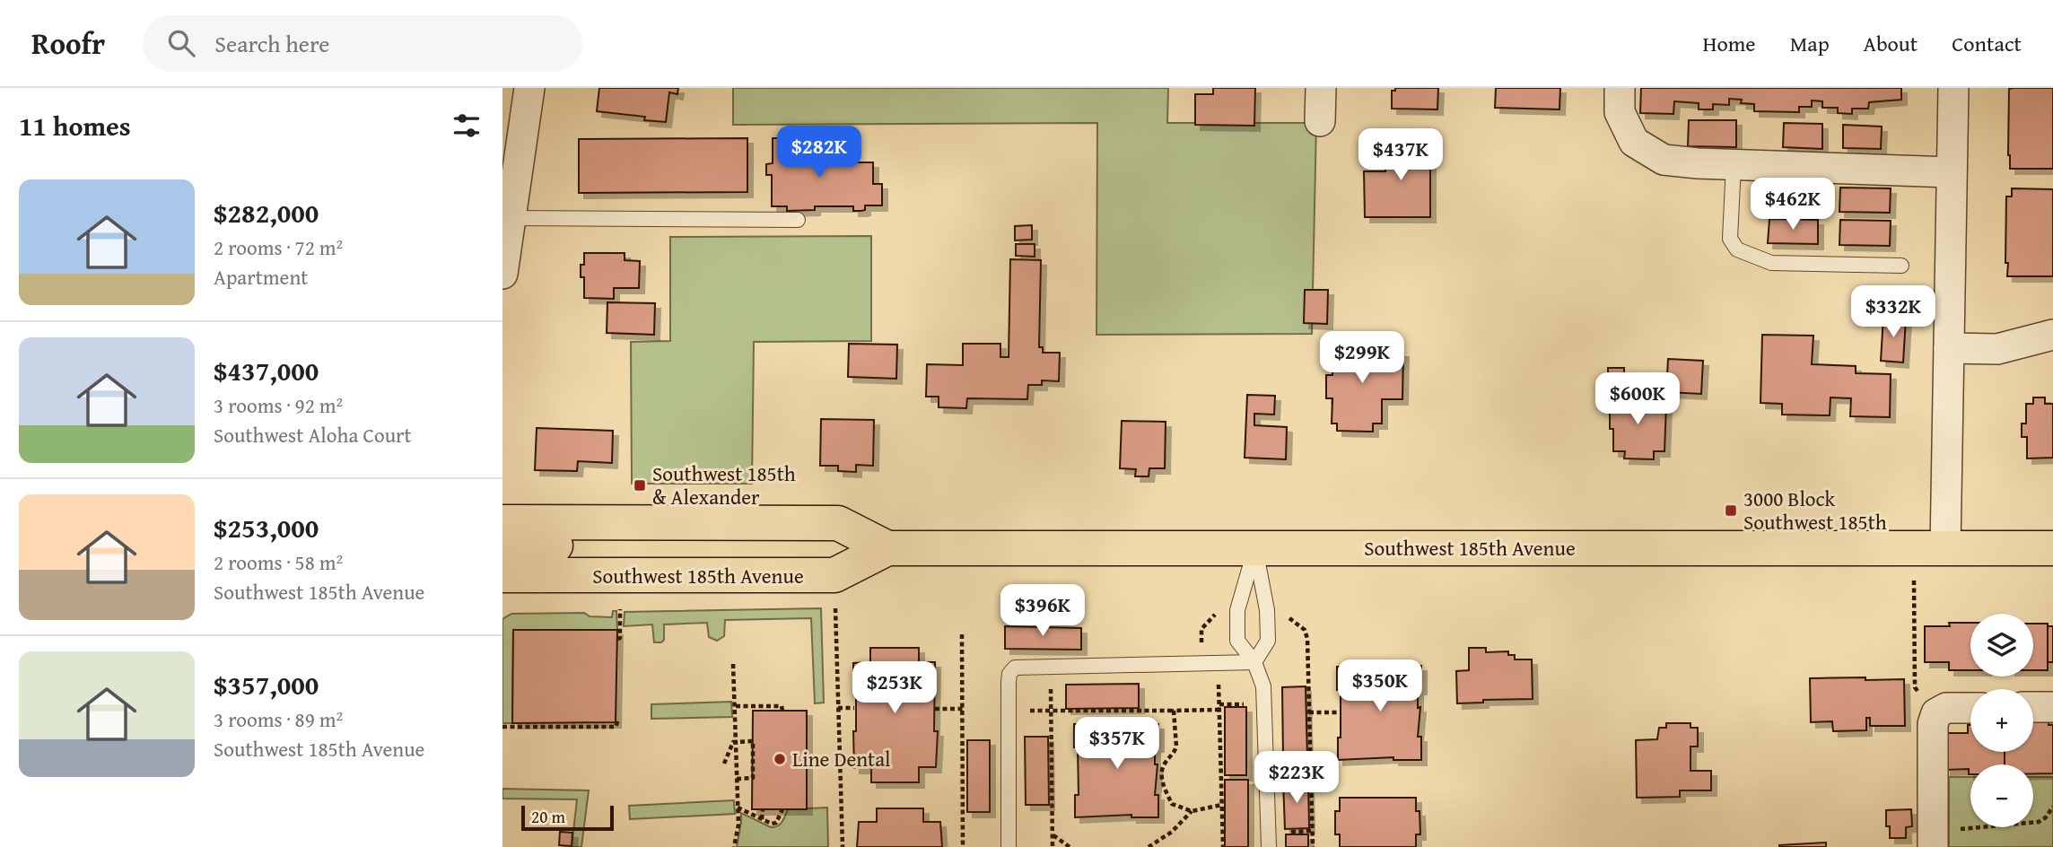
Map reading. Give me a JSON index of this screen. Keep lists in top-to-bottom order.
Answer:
{
  "streets": {
    "main road": ["Southwest 185th Avenue"]
  },
  "places": {
    "transit": ["Southwest 185th & Alexander", "3000 Block Southwest 185th"],
    "other": ["Line Dental"]
  },
  "scale_bar": "20 m",
  "page": {
    "header": "Roofr",
    "search": "Search here",
    "nav": [
      "Home",
      "Map",
      "About",
      "Contact"
    ],
    "heading": "11 homes",
    "price": [
      "$282K",
      "$437K",
      "$462K",
      "$332K",
      "$299K",
      "$600K",
      "$396K",
      "$350K",
      "$253K",
      "$357K",
      "$223K"
    ],
    "list": [
      {
        "name": "$282,000",
        "note": "2 rooms · 72 m² · Apartment"
      },
      {
        "name": "$437,000",
        "note": "3 rooms · 92 m² · Southwest Aloha Court"
      },
      {
        "name": "$253,000",
        "note": "2 rooms · 58 m² · Southwest 185th Avenue"
      },
      {
        "name": "$357,000",
        "note": "3 rooms · 89 m² · Southwest 185th Avenue"
      }
    ],
    "map_buttons": ["+", "−"],
    "scale": "20 m"
  }
}
